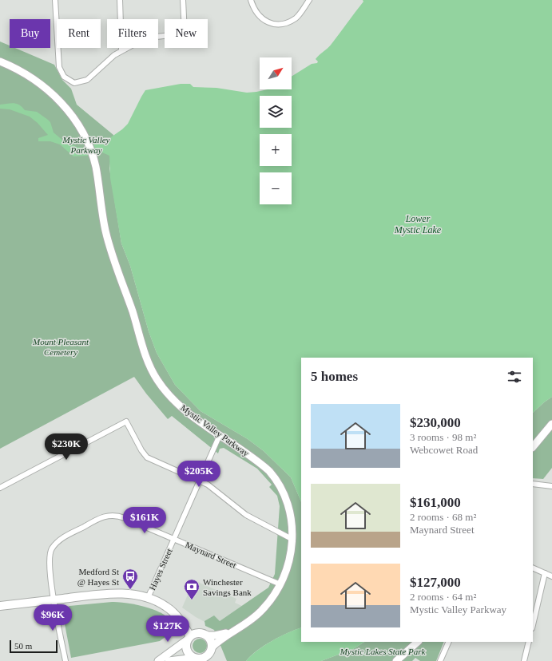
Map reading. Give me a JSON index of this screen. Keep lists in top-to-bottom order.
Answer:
{
  "streets": {
    "main road": ["Mystic Valley Parkway"],
    "street": ["Maynard Street", "Hayes Street"]
  },
  "crossings": [
    ["Mystic Valley Parkway", "Maynard Street"],
    ["Mystic Valley Parkway", "Hayes Street"],
    ["Maynard Street", "Hayes Street"]
  ],
  "water": ["Lower Mystic Lake"],
  "parks": ["Mystic Valley Parkway", "Mount Pleasant Cemetery", "Mystic Lakes State Park"],
  "places": {
    "bus stop": ["Medford St @ Hayes St"],
    "bank": ["Winchester Savings Bank"]
  },
  "scale_bar": "50 m",
  "north": "top right",
  "page": {
    "chip": [
      "Buy",
      "Rent",
      "Filters",
      "New"
    ],
    "map_buttons": ["+", "−"],
    "heading": "5 homes",
    "list": [
      {
        "name": "$230,000",
        "note": "3 rooms · 98 m² · Webcowet Road"
      },
      {
        "name": "$161,000",
        "note": "2 rooms · 68 m² · Maynard Street"
      },
      {
        "name": "$127,000",
        "note": "2 rooms · 64 m² · Mystic Valley Parkway"
      }
    ],
    "price": [
      "$230K",
      "$205K",
      "$161K",
      "$96K",
      "$127K"
    ],
    "scale": "50 m"
  }
}
